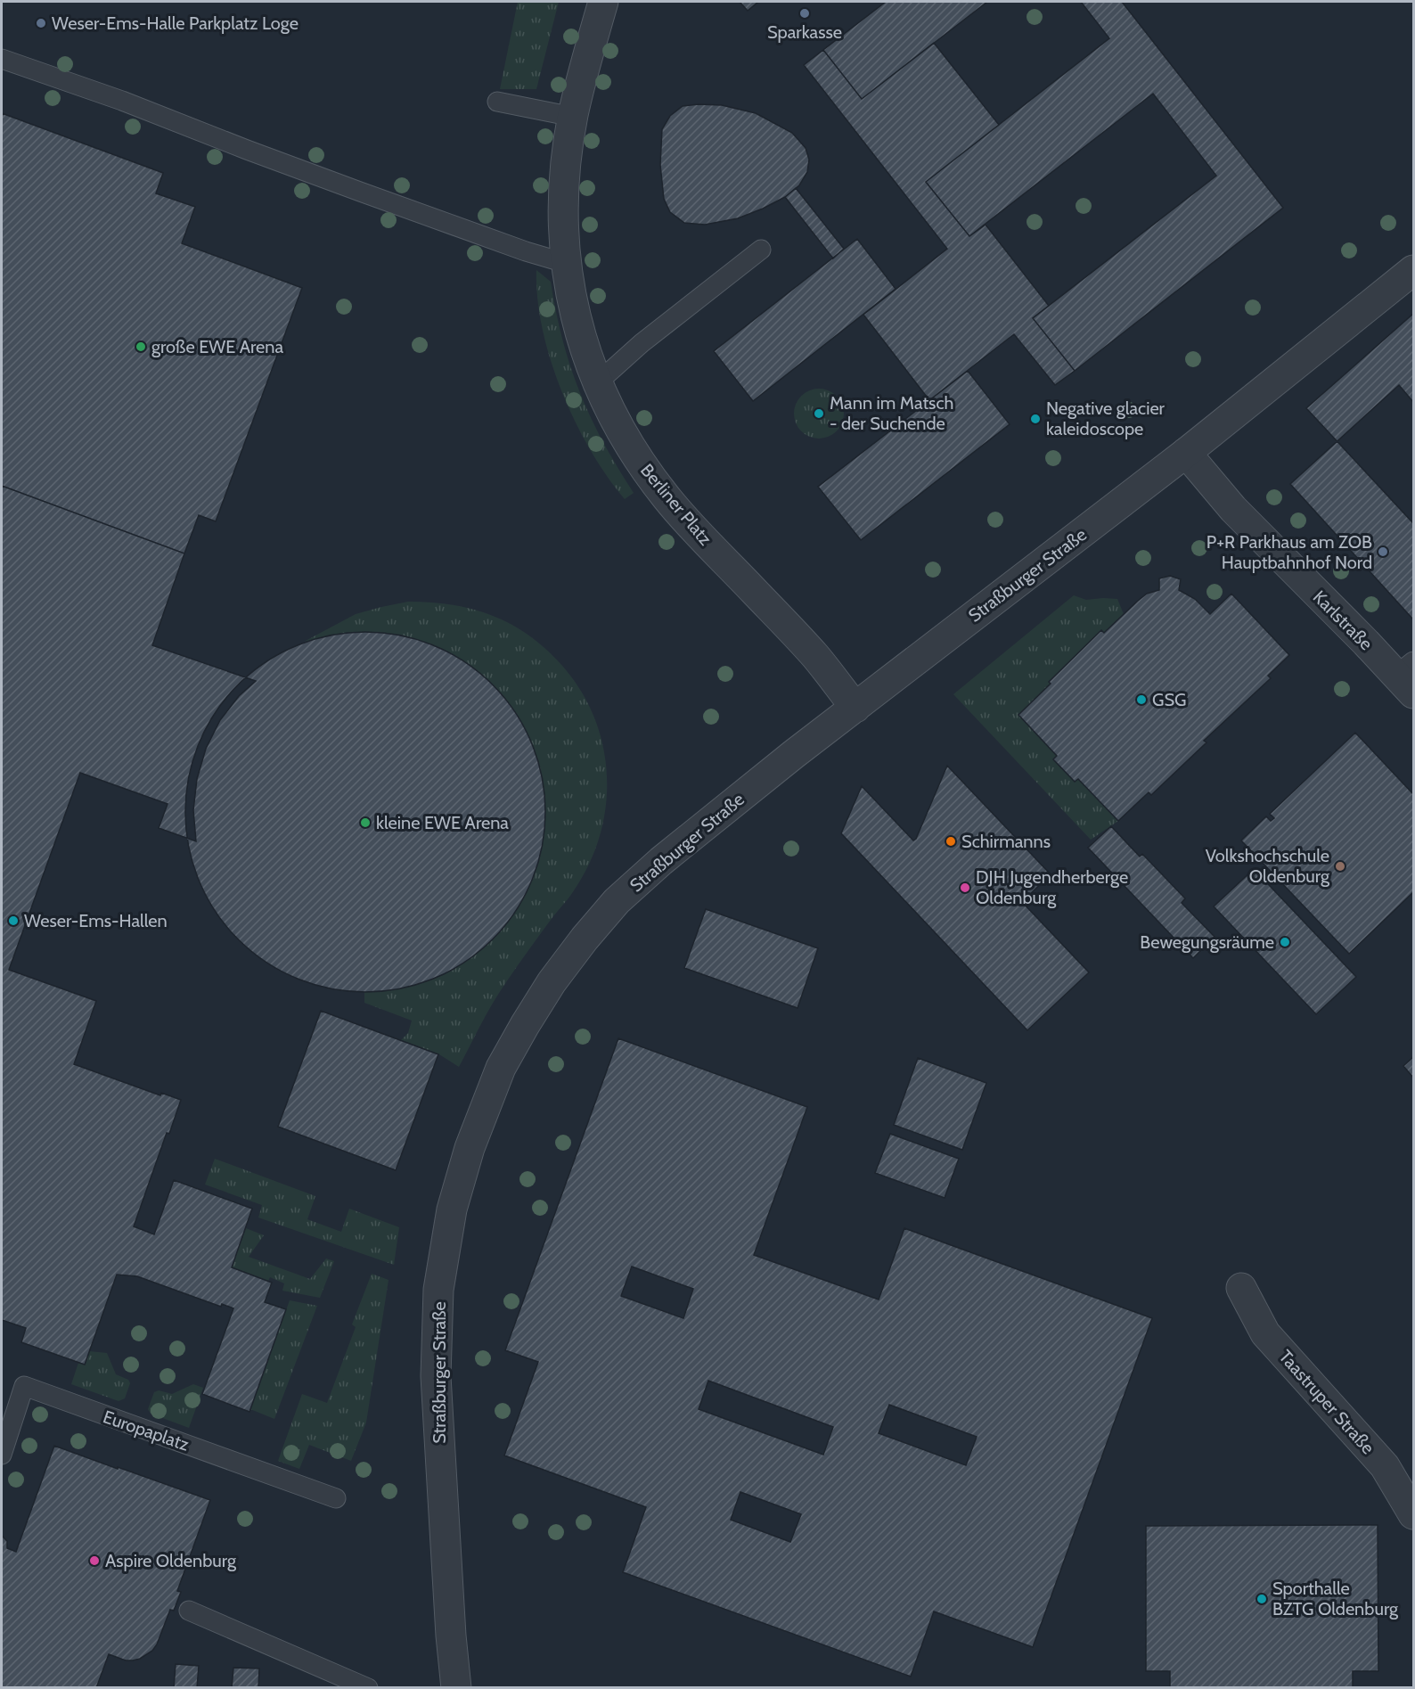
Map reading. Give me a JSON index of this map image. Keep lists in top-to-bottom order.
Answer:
{
  "streets": {
    "street": [
      "Berliner Platz",
      "Straßburger Straße",
      "Karlstraße",
      "Taastruper Straße"
    ],
    "lane": ["Europaplatz"]
  },
  "crossings": [
    ["Berliner Platz", "Straßburger Straße"],
    ["Straßburger Straße", "Karlstraße"]
  ],
  "places": [
    "Sparkasse",
    "Weser-Ems-Halle Parkplatz Loge",
    "große EWE Arena",
    "Mann im Matsch - der Suchende",
    "Negative glacier kaleidoscope",
    "P+R Parkhaus am ZOB Hauptbahnhof Nord",
    "GSG",
    "kleine EWE Arena",
    "Schirmanns",
    "Volkshochschule Oldenburg",
    "DJH Jugendherberge Oldenburg",
    "Weser-Ems-Hallen",
    "Bewegungsräume",
    "Aspire Oldenburg",
    "Sporthalle BZTG Oldenburg"
  ]
}
